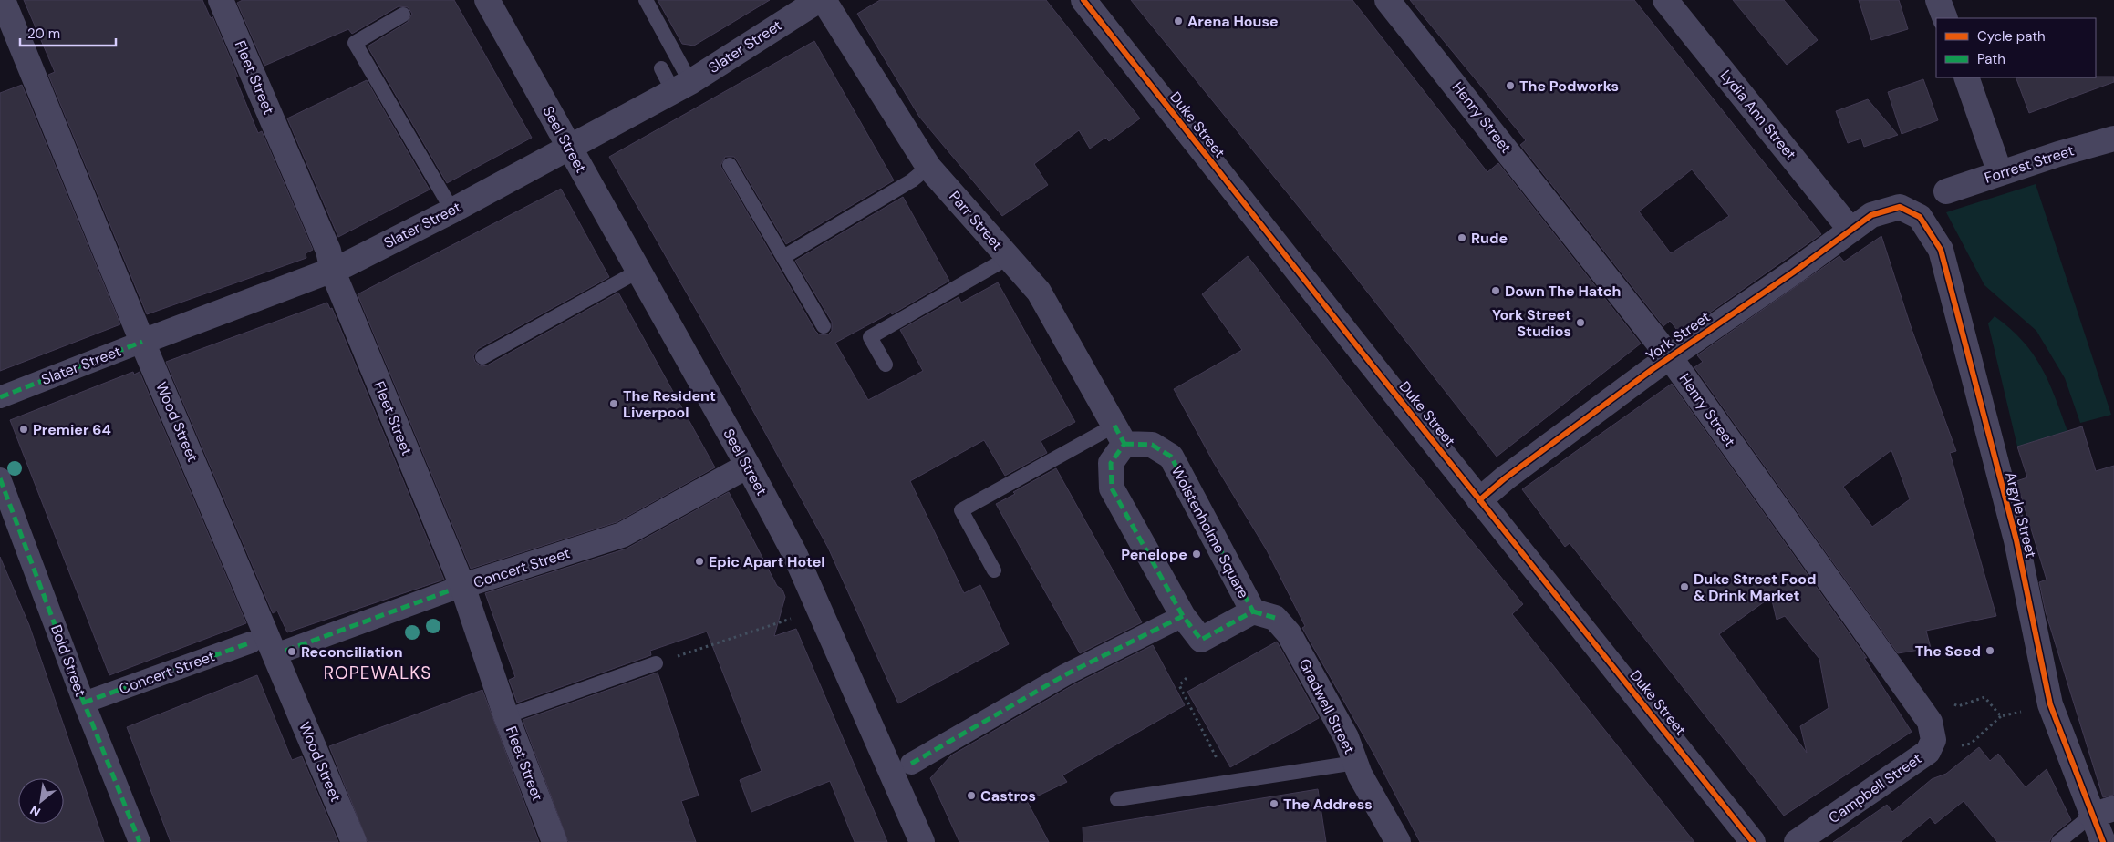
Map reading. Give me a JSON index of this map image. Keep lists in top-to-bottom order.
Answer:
{
  "streets": {
    "street": [
      "Slater Street",
      "Fleet Street",
      "Lydia Ann Street",
      "Henry Street",
      "Duke Street",
      "Seel Street",
      "Forrest Street",
      "Parr Street",
      "York Street",
      "Wood Street",
      "Argyle Street",
      "Wolstenholme Square",
      "Concert Street",
      "Bold Street",
      "Gradwell Street",
      "Campbell Street"
    ]
  },
  "crossings": [
    ["Slater Street", "Fleet Street"],
    ["Slater Street", "Seel Street"],
    ["Slater Street", "Wood Street"],
    ["Fleet Street", "Concert Street"],
    ["Lydia Ann Street", "York Street"],
    ["Henry Street", "York Street"],
    ["Henry Street", "Campbell Street"],
    ["Duke Street", "York Street"],
    ["Seel Street", "Concert Street"],
    ["Parr Street", "Wolstenholme Square"],
    ["York Street", "Argyle Street"],
    ["Wolstenholme Square", "Gradwell Street"],
    ["Concert Street", "Bold Street"]
  ],
  "districts": ["ROPEWALKS"],
  "places": [
    "Arena House",
    "The Podworks",
    "Rude",
    "Down The Hatch",
    "York Street Studios",
    "The Resident Liverpool",
    "Premier 64",
    "Penelope",
    "Epic Apart Hotel",
    "Duke Street Food & Drink Market",
    "The Seed",
    "Reconciliation",
    "Castros",
    "The Address"
  ],
  "legend": ["Cycle path", "Path"],
  "scale_bar": "20 m",
  "north": "bottom left"
}
